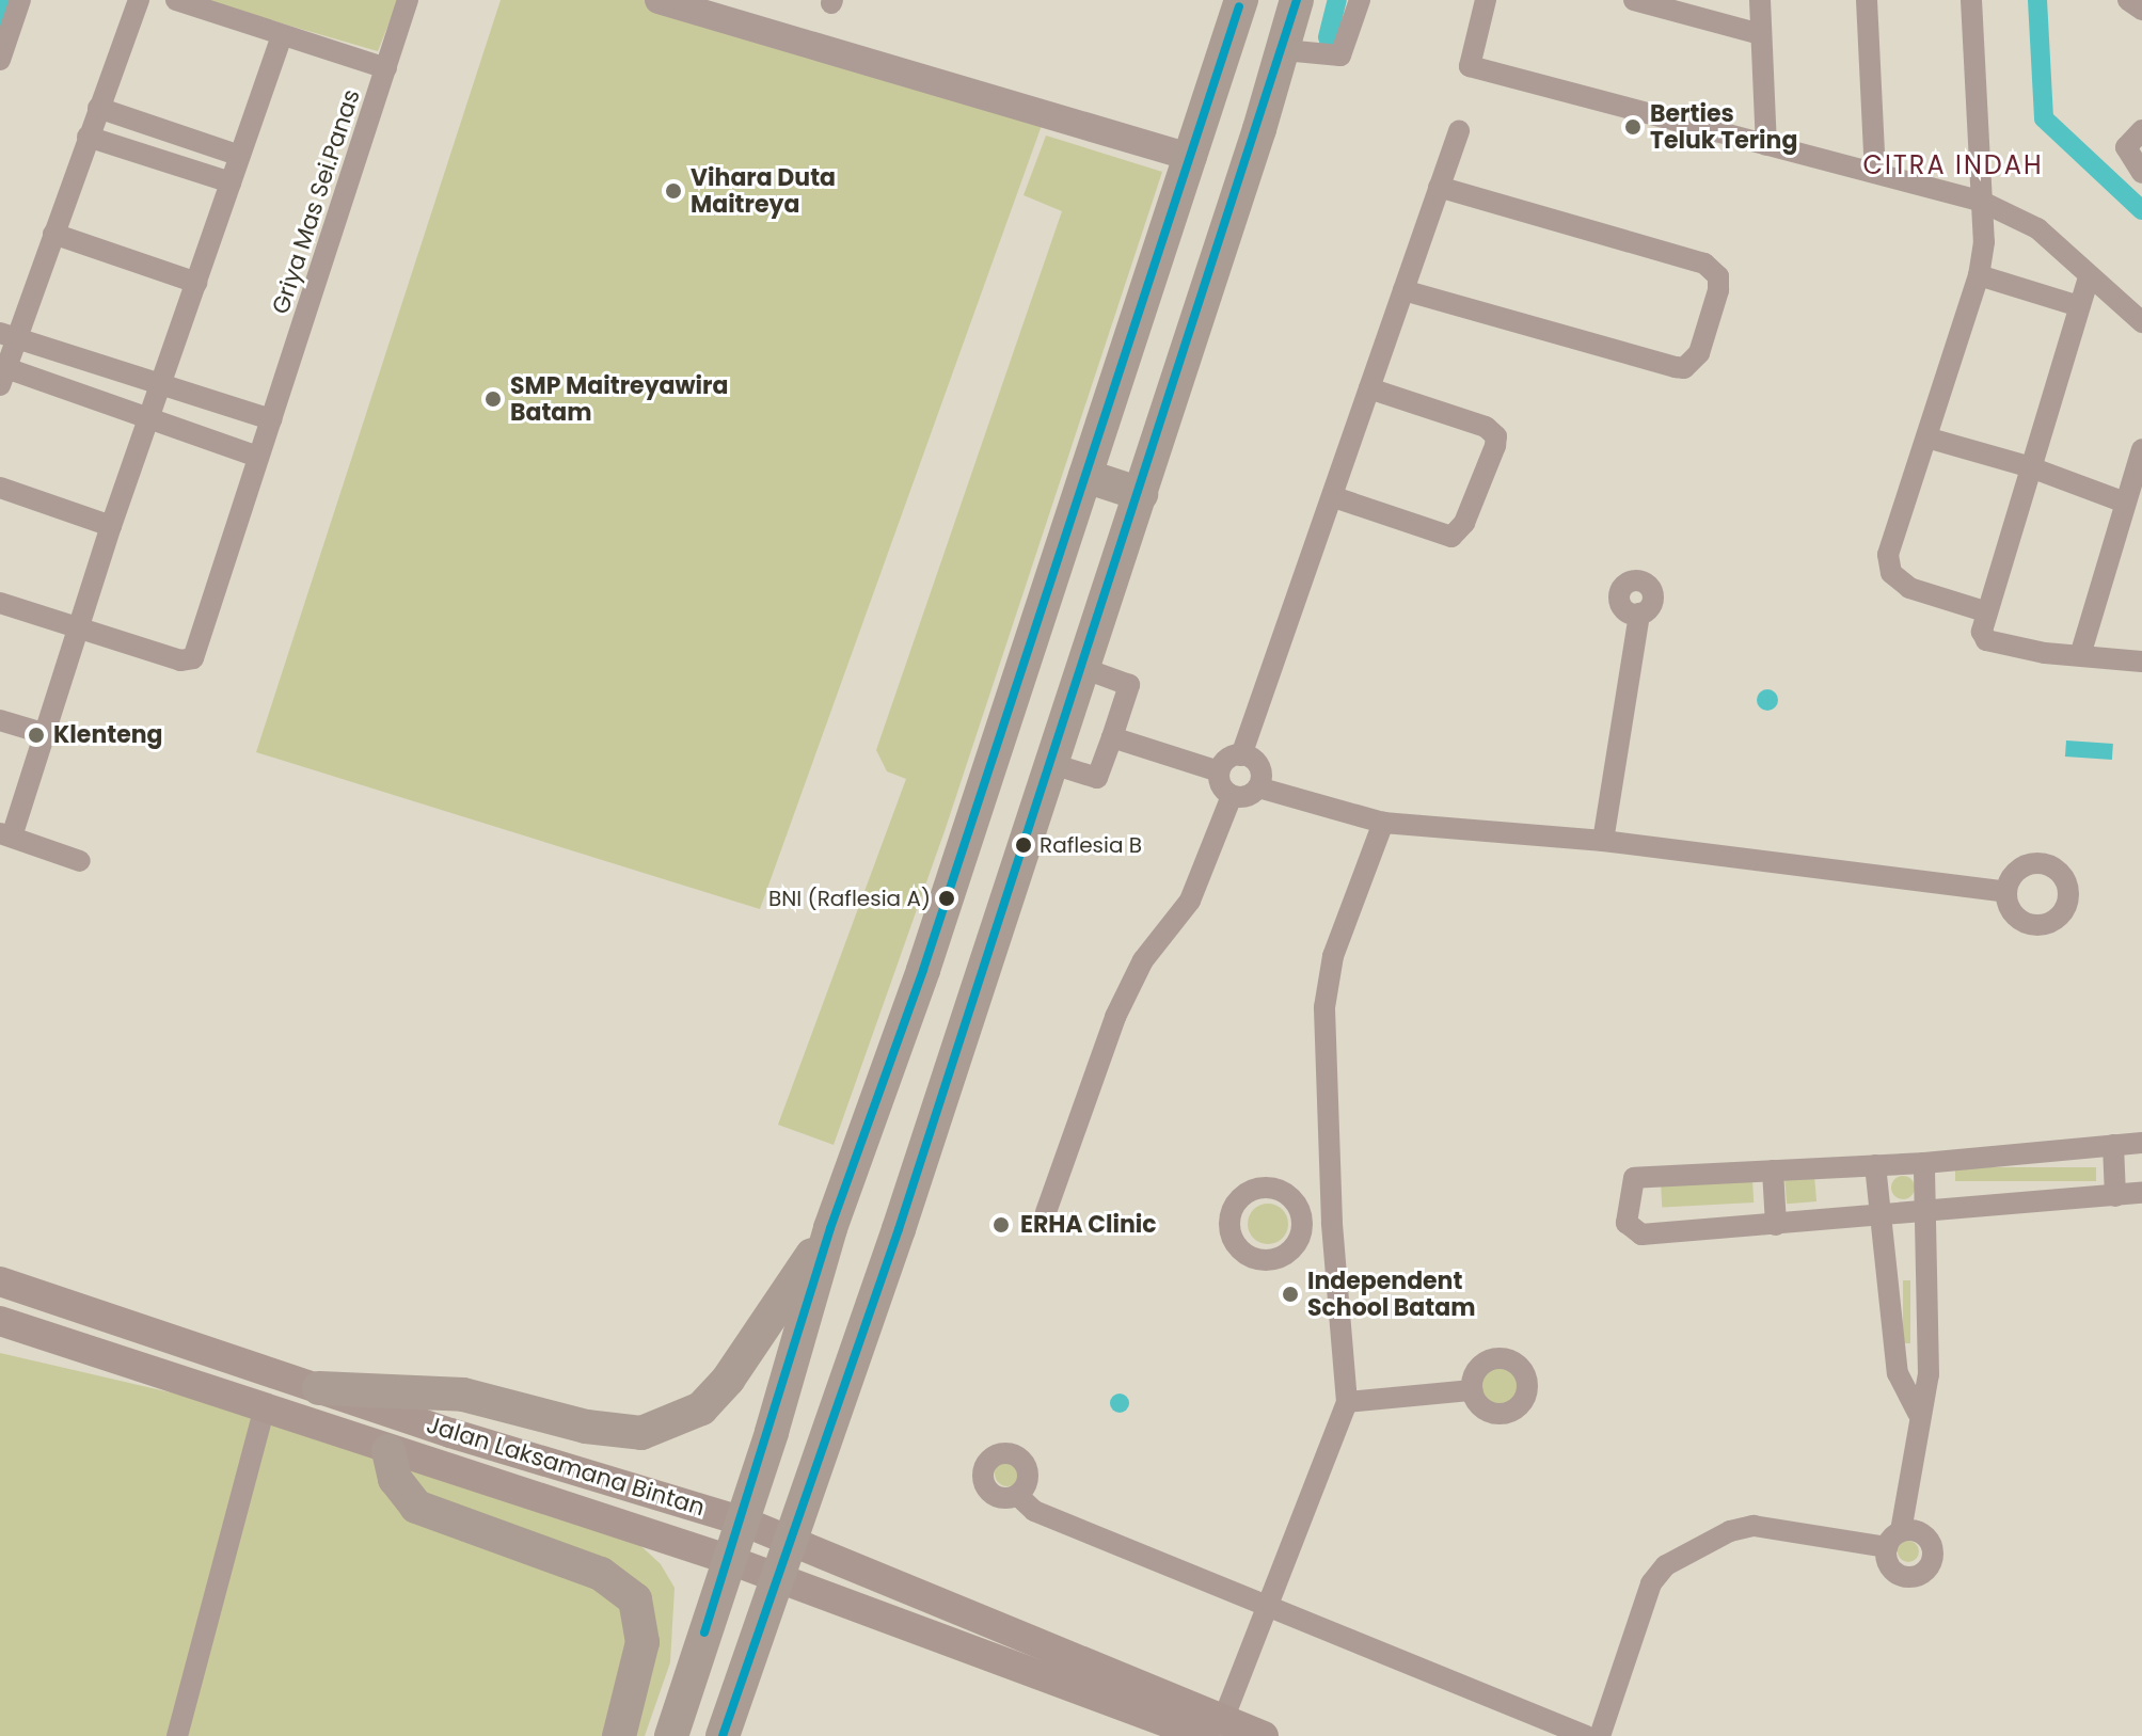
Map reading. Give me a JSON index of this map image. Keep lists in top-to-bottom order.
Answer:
{
  "streets": {
    "main road": ["Jalan Laksamana Bintan"],
    "street": ["Griya Mas Sei.Panas"]
  },
  "districts": ["CITRA INDAH"],
  "places": [
    "Berties Teluk Tering",
    "Vihara Duta Maitreya",
    "SMP Maitreyawira Batam",
    "Klenteng",
    "Raflesia B",
    "BNI (Raflesia A)",
    "ERHA Clinic",
    "Independent School Batam"
  ]
}
